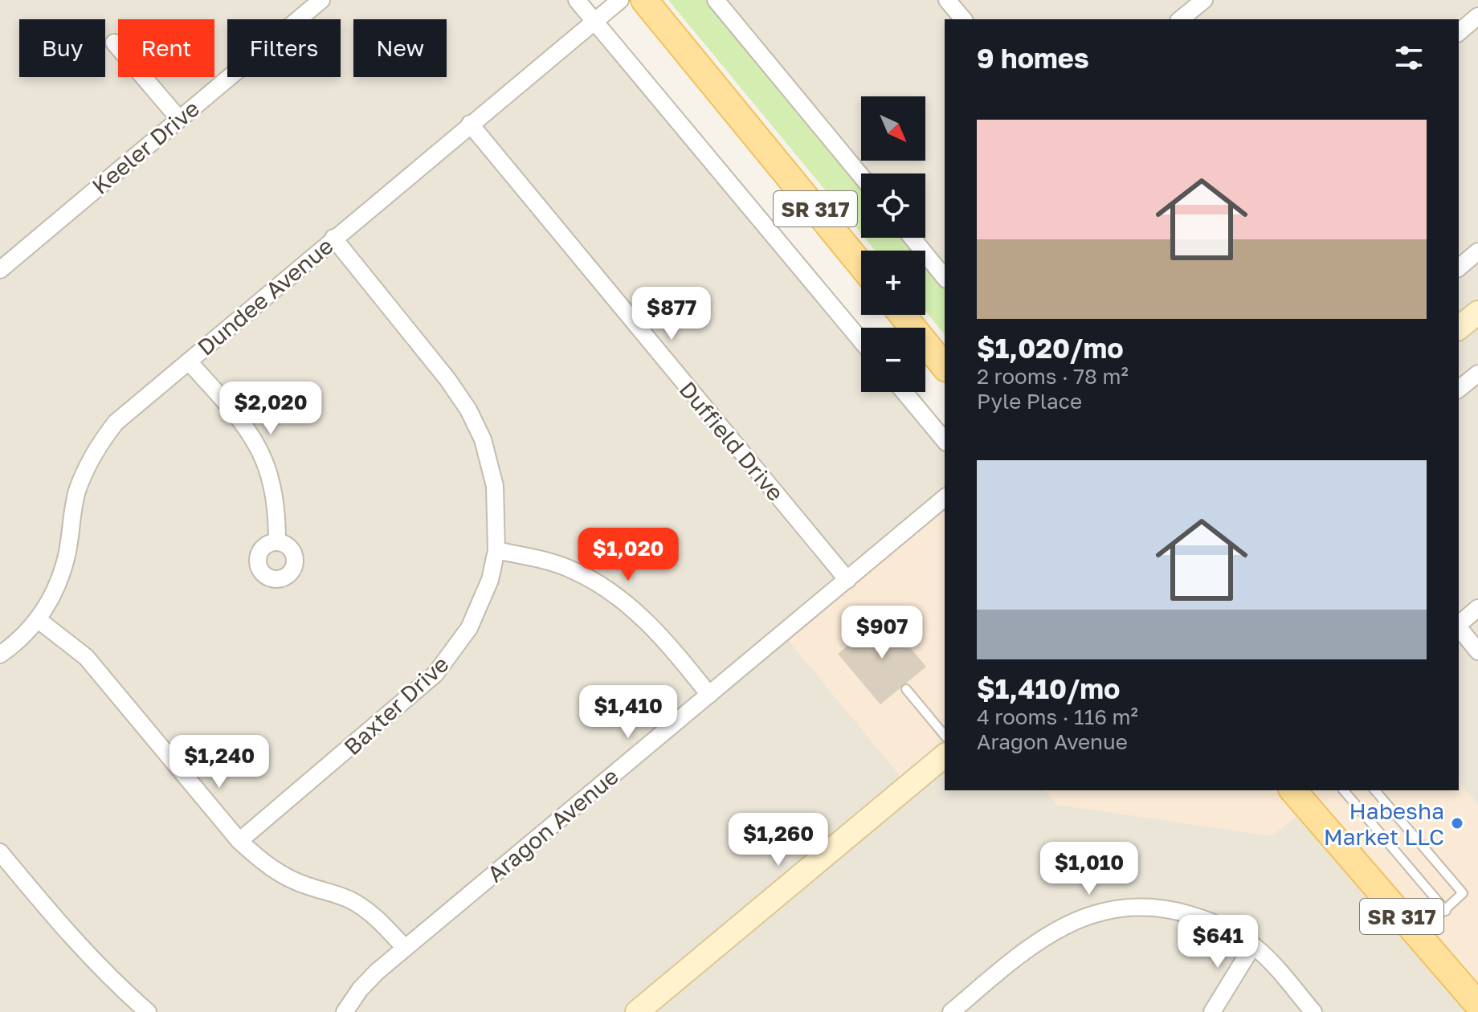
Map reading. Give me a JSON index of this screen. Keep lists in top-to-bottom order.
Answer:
{
  "streets": {
    "main road": ["SR 317"],
    "street": [
      "Keeler Drive",
      "Dundee Avenue",
      "Duffield Drive",
      "Baxter Drive",
      "Aragon Avenue"
    ]
  },
  "crossings": [
    ["Dundee Avenue", "Duffield Drive"],
    ["Dundee Avenue", "Baxter Drive"],
    ["Duffield Drive", "Aragon Avenue"]
  ],
  "places": ["Habesha Market LLC"],
  "north": "bottom right",
  "page": {
    "chip": [
      "Buy",
      "Rent",
      "Filters",
      "New"
    ],
    "heading": "9 homes",
    "map_buttons": ["+", "−"],
    "list": [
      {
        "name": "$1,020/mo",
        "note": "2 rooms · 78 m² · Pyle Place"
      },
      {
        "name": "$1,410/mo",
        "note": "4 rooms · 116 m² · Aragon Avenue"
      }
    ],
    "price": [
      "$877",
      "$2,020",
      "$1,020",
      "$907",
      "$1,410",
      "$1,240",
      "$1,260",
      "$1,010",
      "$641"
    ]
  }
}
